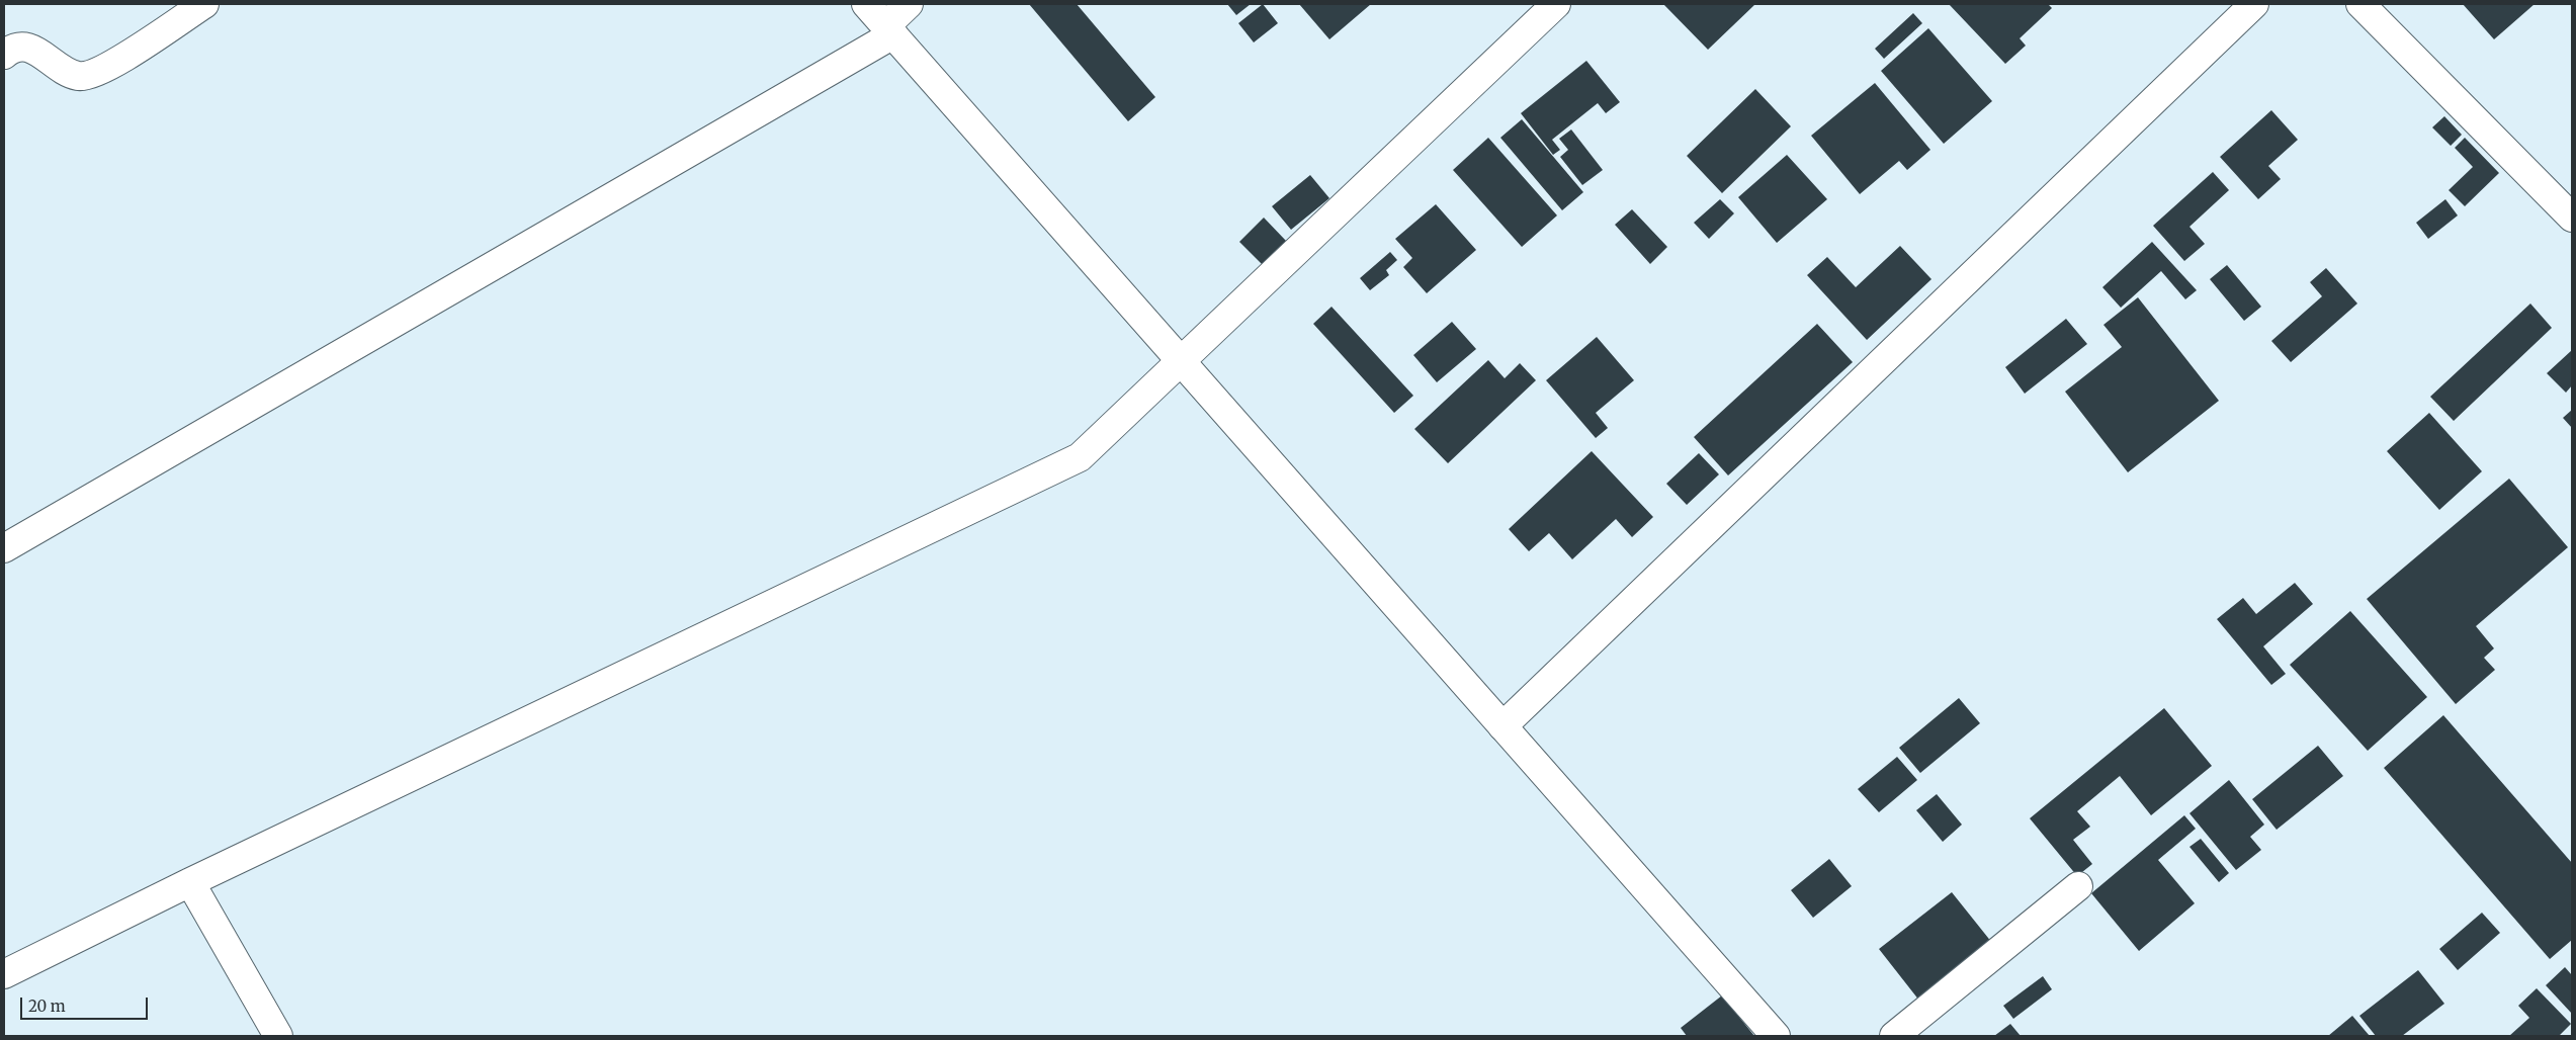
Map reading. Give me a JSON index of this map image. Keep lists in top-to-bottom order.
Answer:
{
  "scale_bar": "20 m"
}
